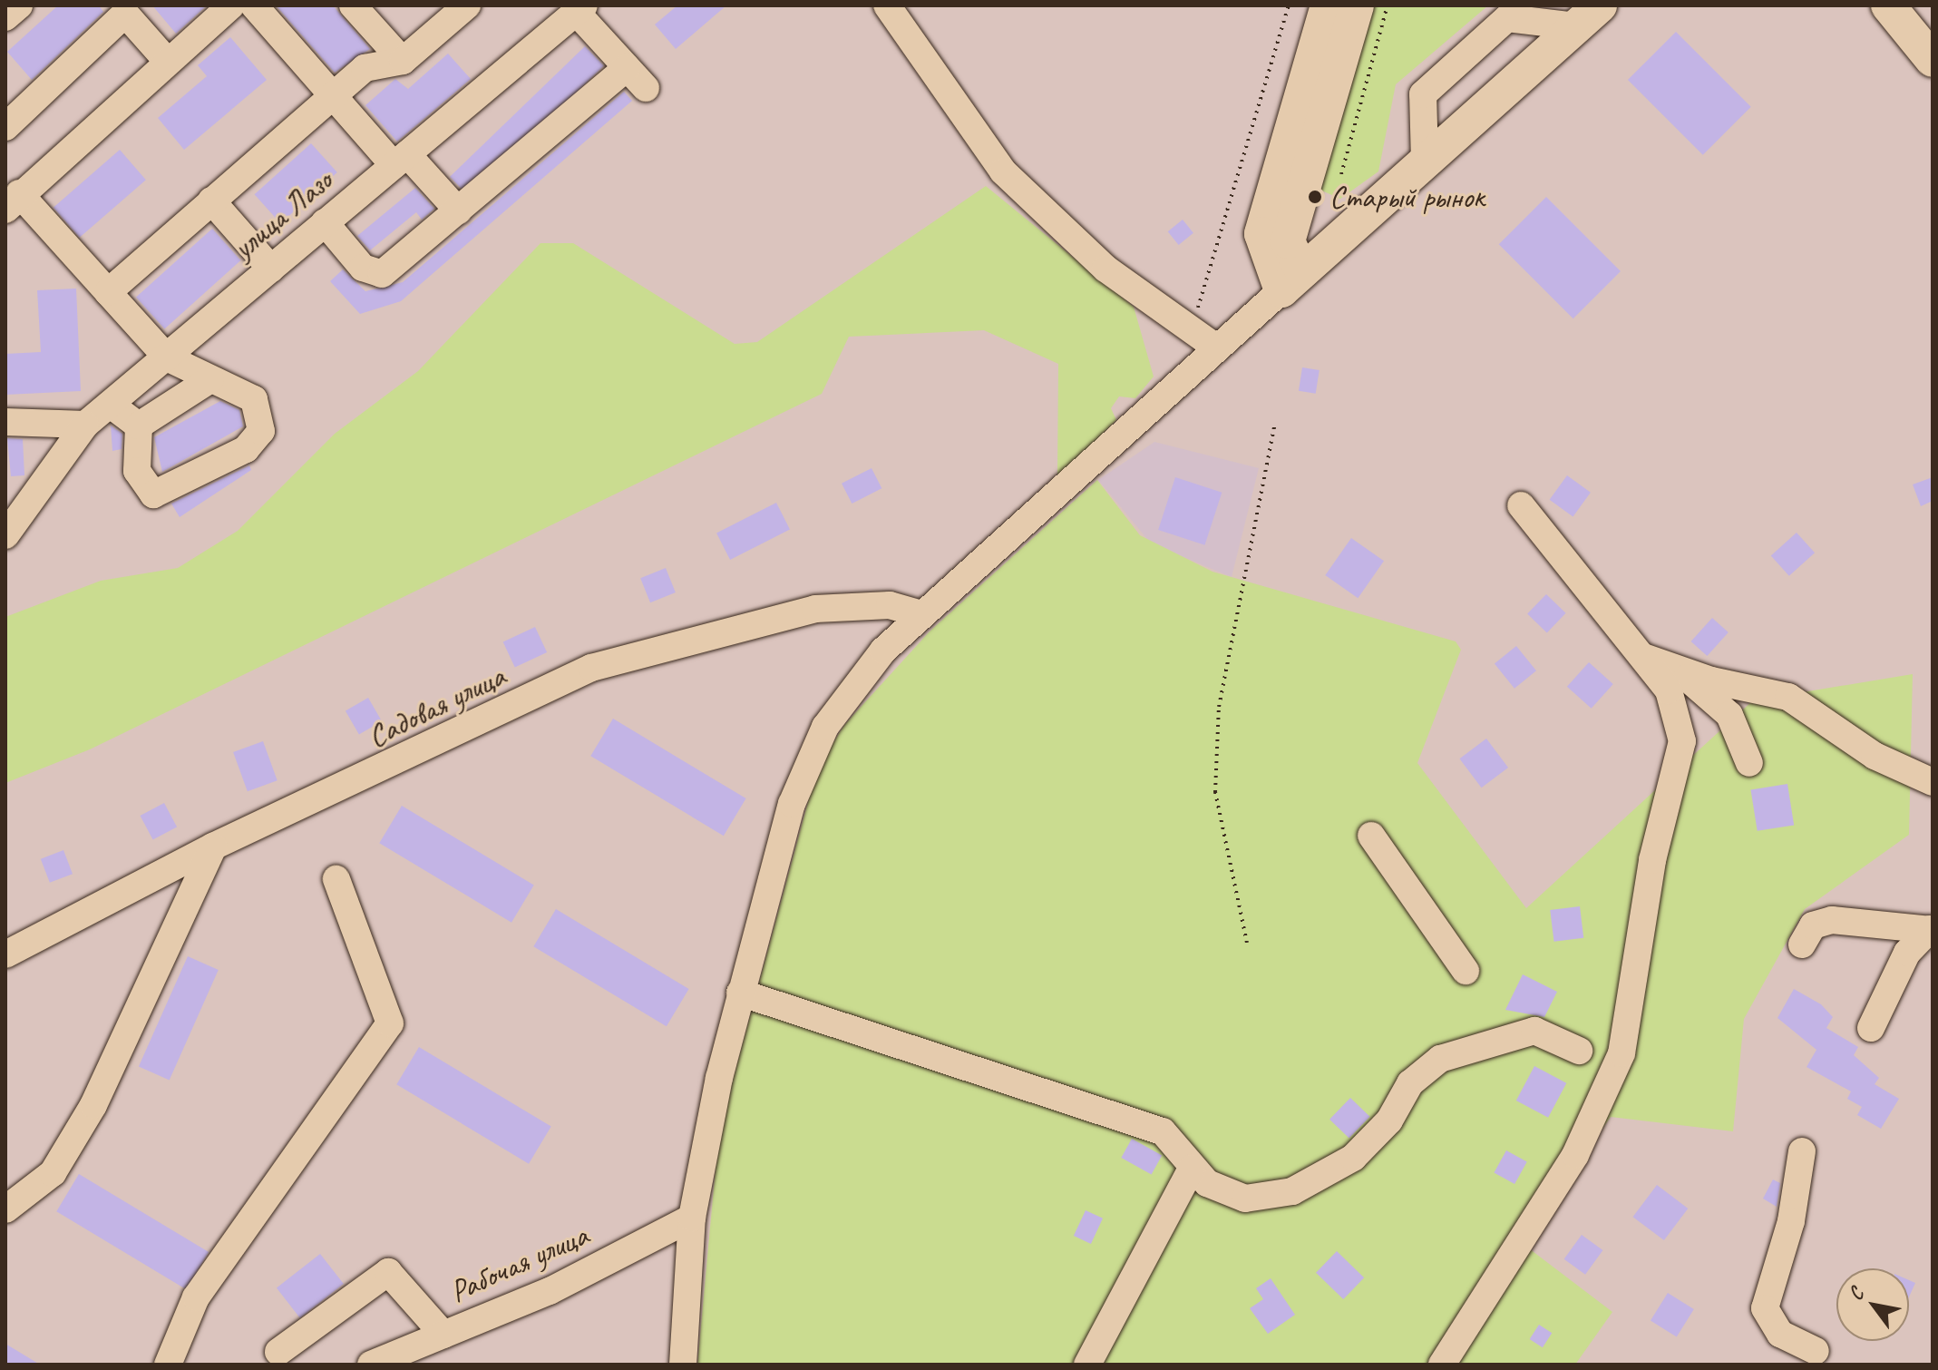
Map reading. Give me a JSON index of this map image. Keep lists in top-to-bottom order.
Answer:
{
  "streets": {
    "street": ["улица Лазо", "Садовая улица", "Рабочая улица"]
  },
  "places": ["Старый рынок"],
  "north": "top left"
}
